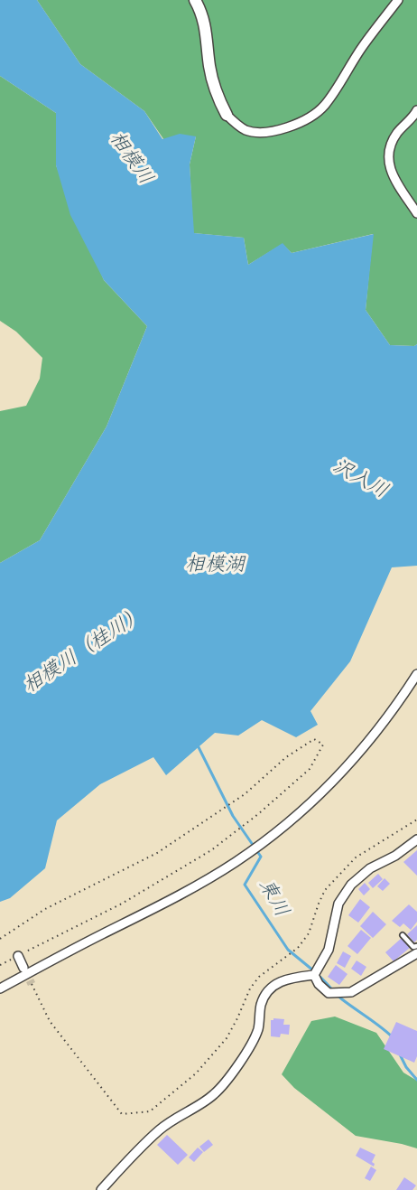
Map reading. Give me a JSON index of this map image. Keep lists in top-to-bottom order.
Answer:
{
  "water": [
    "相模川",
    "沢入川",
    "相模湖",
    "相模川（桂川）",
    "東川"
  ]
}
